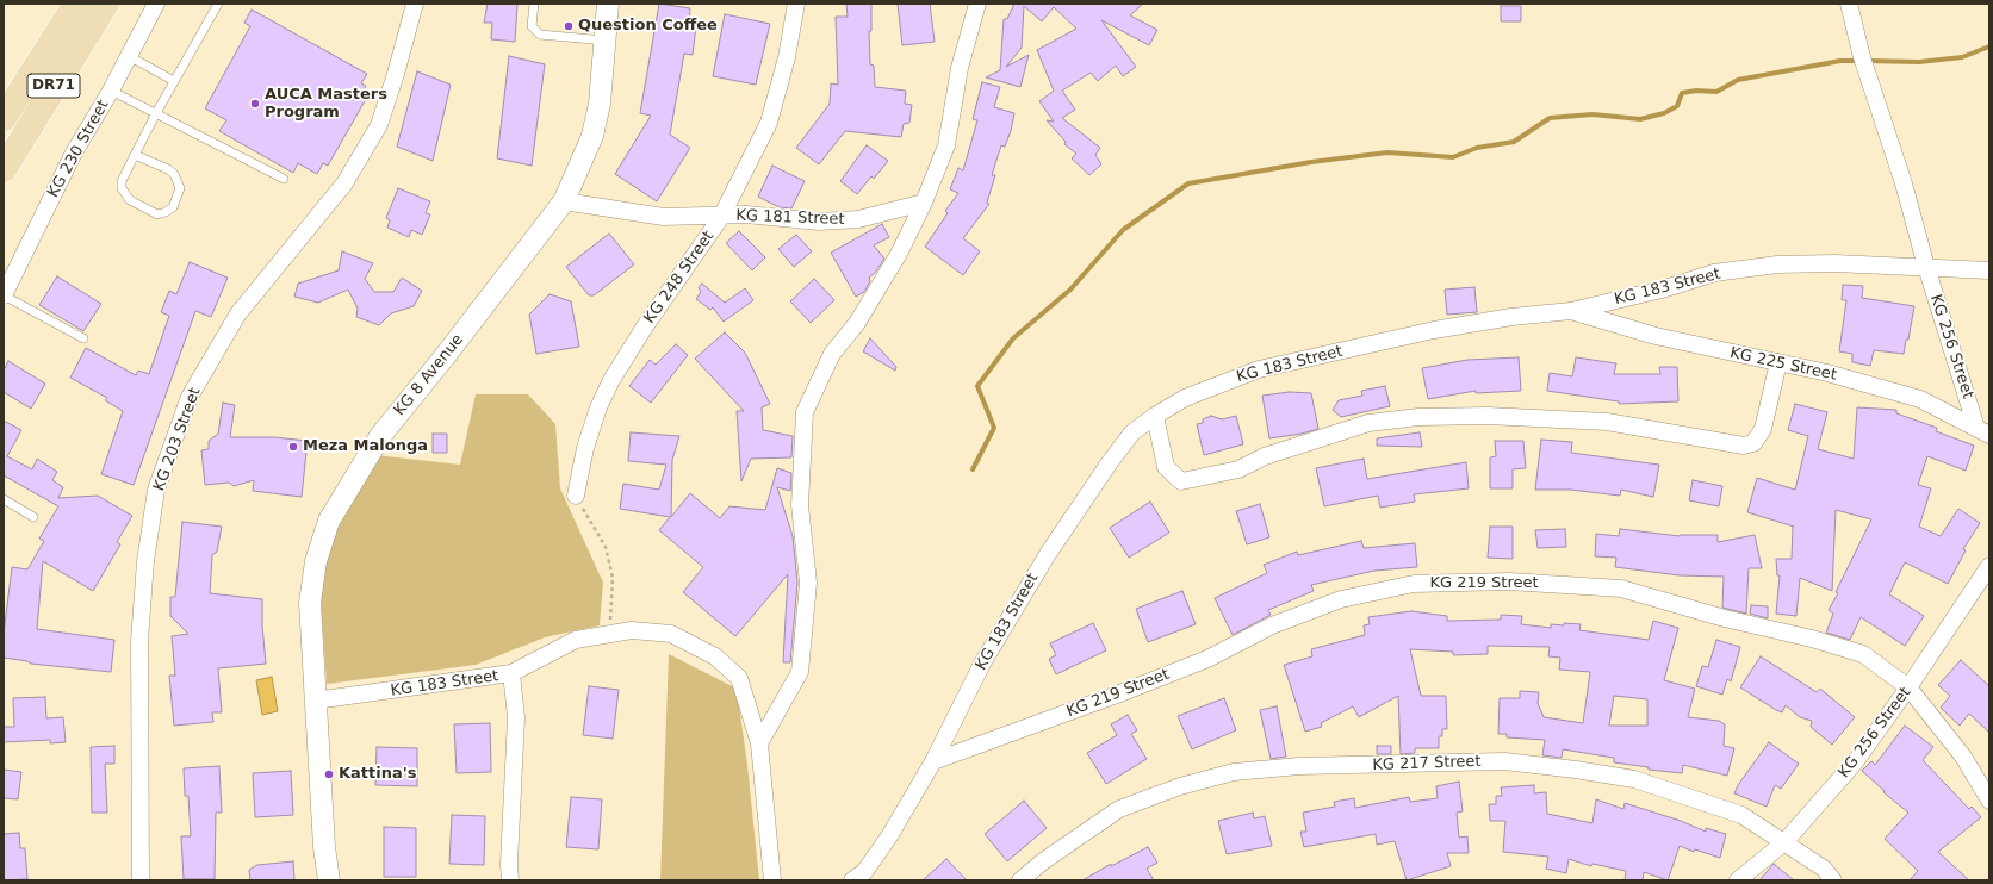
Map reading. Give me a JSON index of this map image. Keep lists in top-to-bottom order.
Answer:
{
  "streets": {
    "main road": ["DR71"],
    "street": [
      "KG 230 Street",
      "KG 181 Street",
      "KG 248 Street",
      "KG 183 Street",
      "KG 256 Street",
      "KG 225 Street",
      "KG 8 Avenue",
      "KG 203 Street",
      "KG 219 Street",
      "KG 217 Street"
    ]
  },
  "crossings": [
    ["KG 181 Street", "KG 248 Street"],
    ["KG 181 Street", "KG 8 Avenue"],
    ["KG 183 Street", "KG 256 Street"],
    ["KG 183 Street", "KG 225 Street"],
    ["KG 183 Street", "KG 8 Avenue"],
    ["KG 183 Street", "KG 219 Street"],
    ["KG 256 Street", "KG 225 Street"],
    ["KG 256 Street", "KG 219 Street"],
    ["KG 256 Street", "KG 217 Street"]
  ],
  "places": [
    "Question Coffee",
    "AUCA Masters Program",
    "Meza Malonga",
    "Kattina's"
  ]
}
